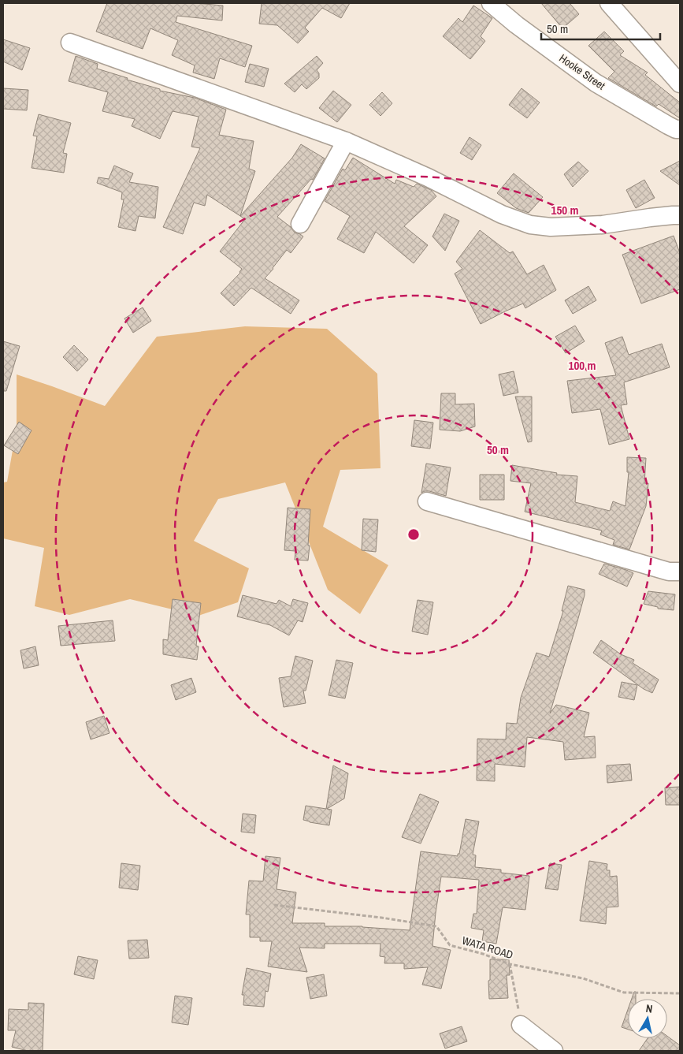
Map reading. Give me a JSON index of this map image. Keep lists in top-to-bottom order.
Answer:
{
  "streets": {
    "street": ["Hooke Street"],
    "path": ["WATA ROAD"]
  },
  "scale_bar": "50 m",
  "north": "top",
  "rings": ["150 m", "100 m", "50 m"]
}
